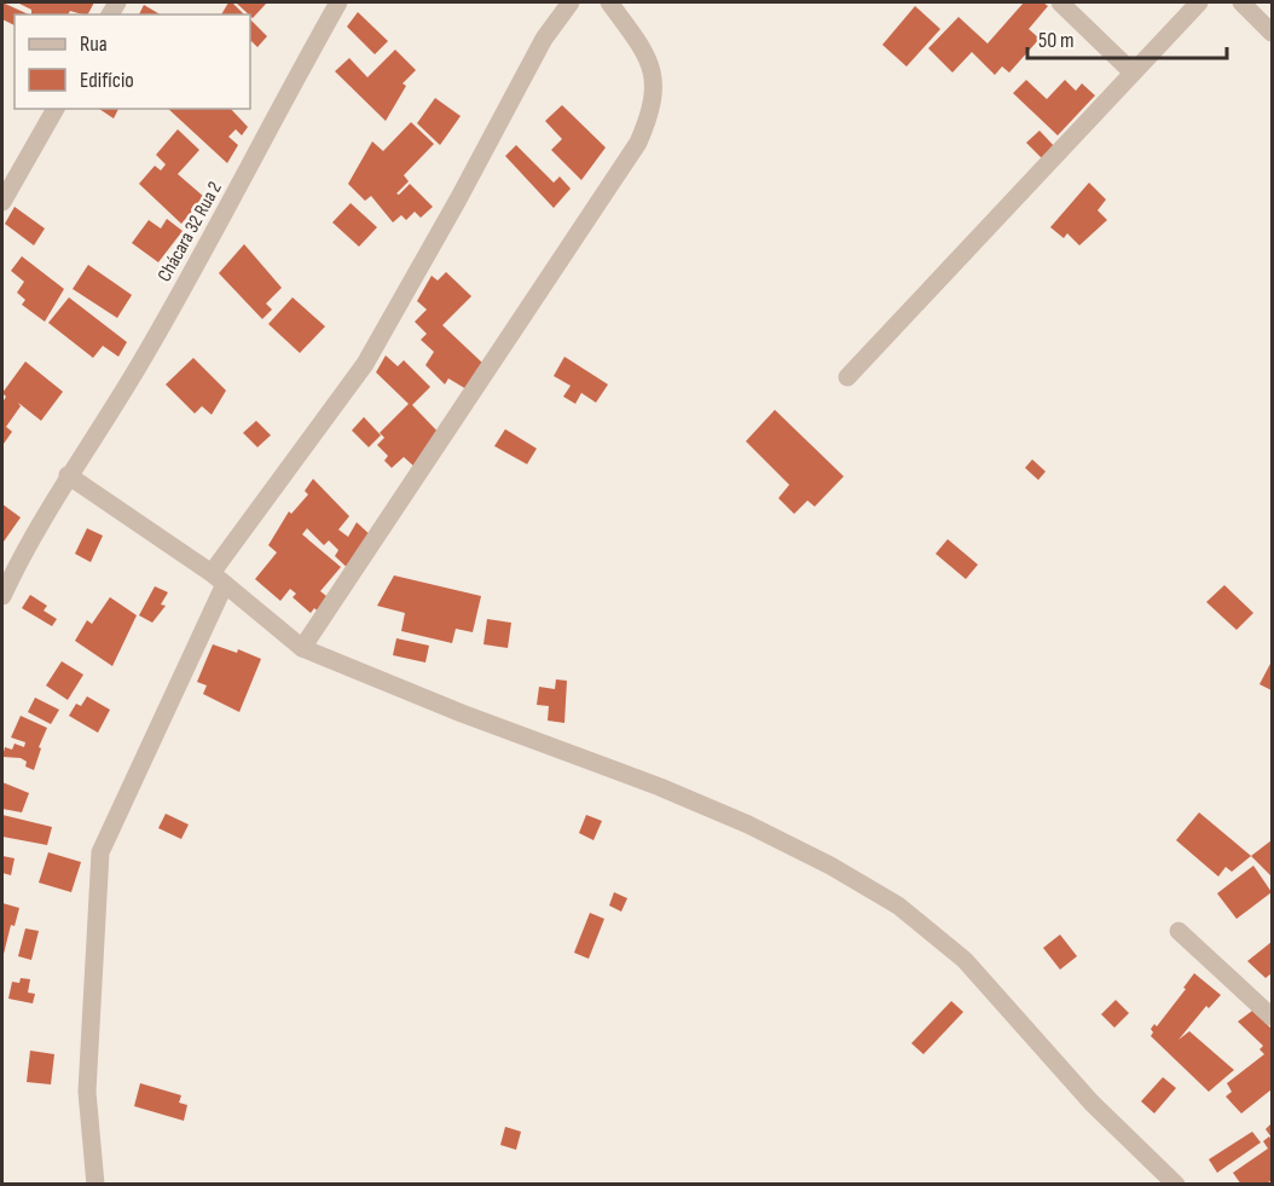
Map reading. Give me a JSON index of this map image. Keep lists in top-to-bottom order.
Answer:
{
  "streets": {
    "street": ["Chácara 32 Rua 2"]
  },
  "legend": ["Rua", "Edifício"],
  "scale_bar": "50 m"
}
